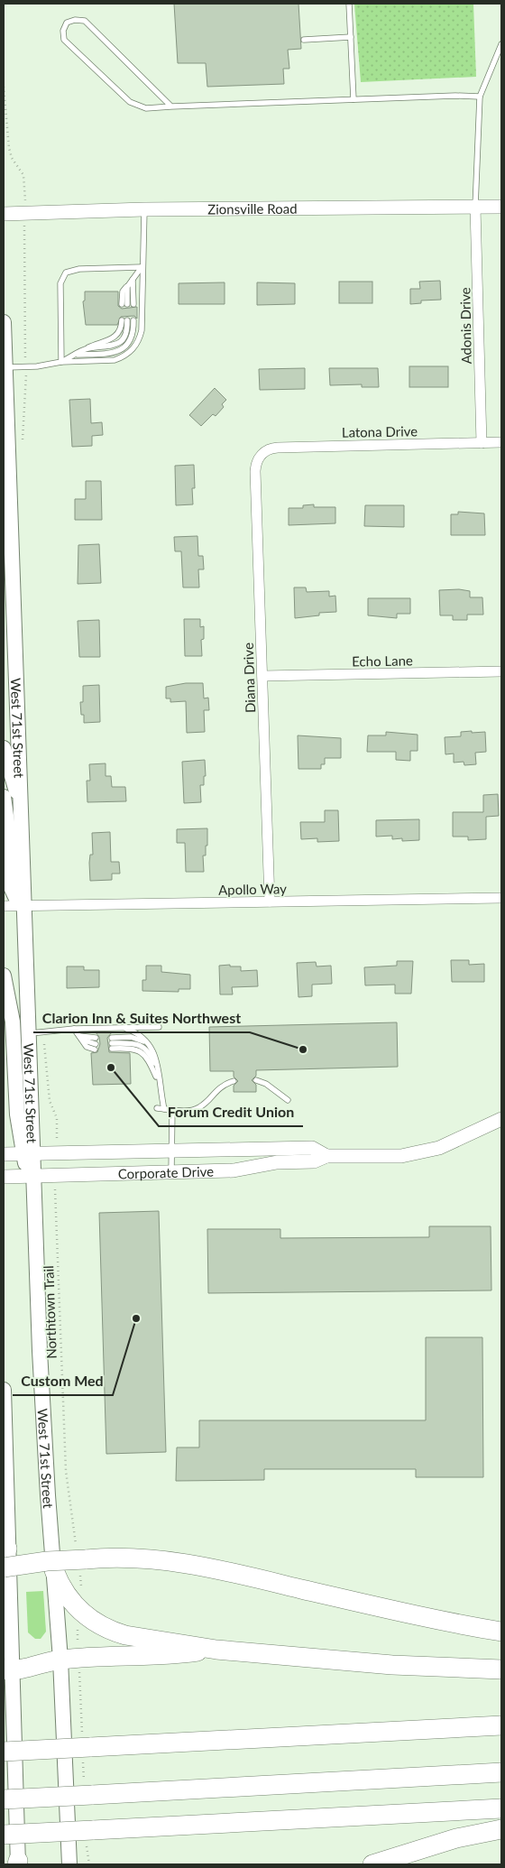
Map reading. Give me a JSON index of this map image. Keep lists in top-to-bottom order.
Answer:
{
  "streets": {
    "main road": ["West 71st Street"],
    "street": [
      "Zionsville Road",
      "Adonis Drive",
      "Latona Drive",
      "Echo Lane",
      "Diana Drive",
      "Apollo Way",
      "Corporate Drive"
    ],
    "path": ["Northtown Trail"]
  },
  "crossings": [
    ["Zionsville Road", "Adonis Drive"],
    ["Adonis Drive", "Latona Drive"],
    ["Latona Drive", "Diana Drive"],
    ["Echo Lane", "Diana Drive"],
    ["Diana Drive", "Apollo Way"],
    ["West 71st Street", "Apollo Way"],
    ["West 71st Street", "Corporate Drive"]
  ],
  "places": ["Clarion Inn & Suites Northwest", "Forum Credit Union", "Custom Med"]
}
